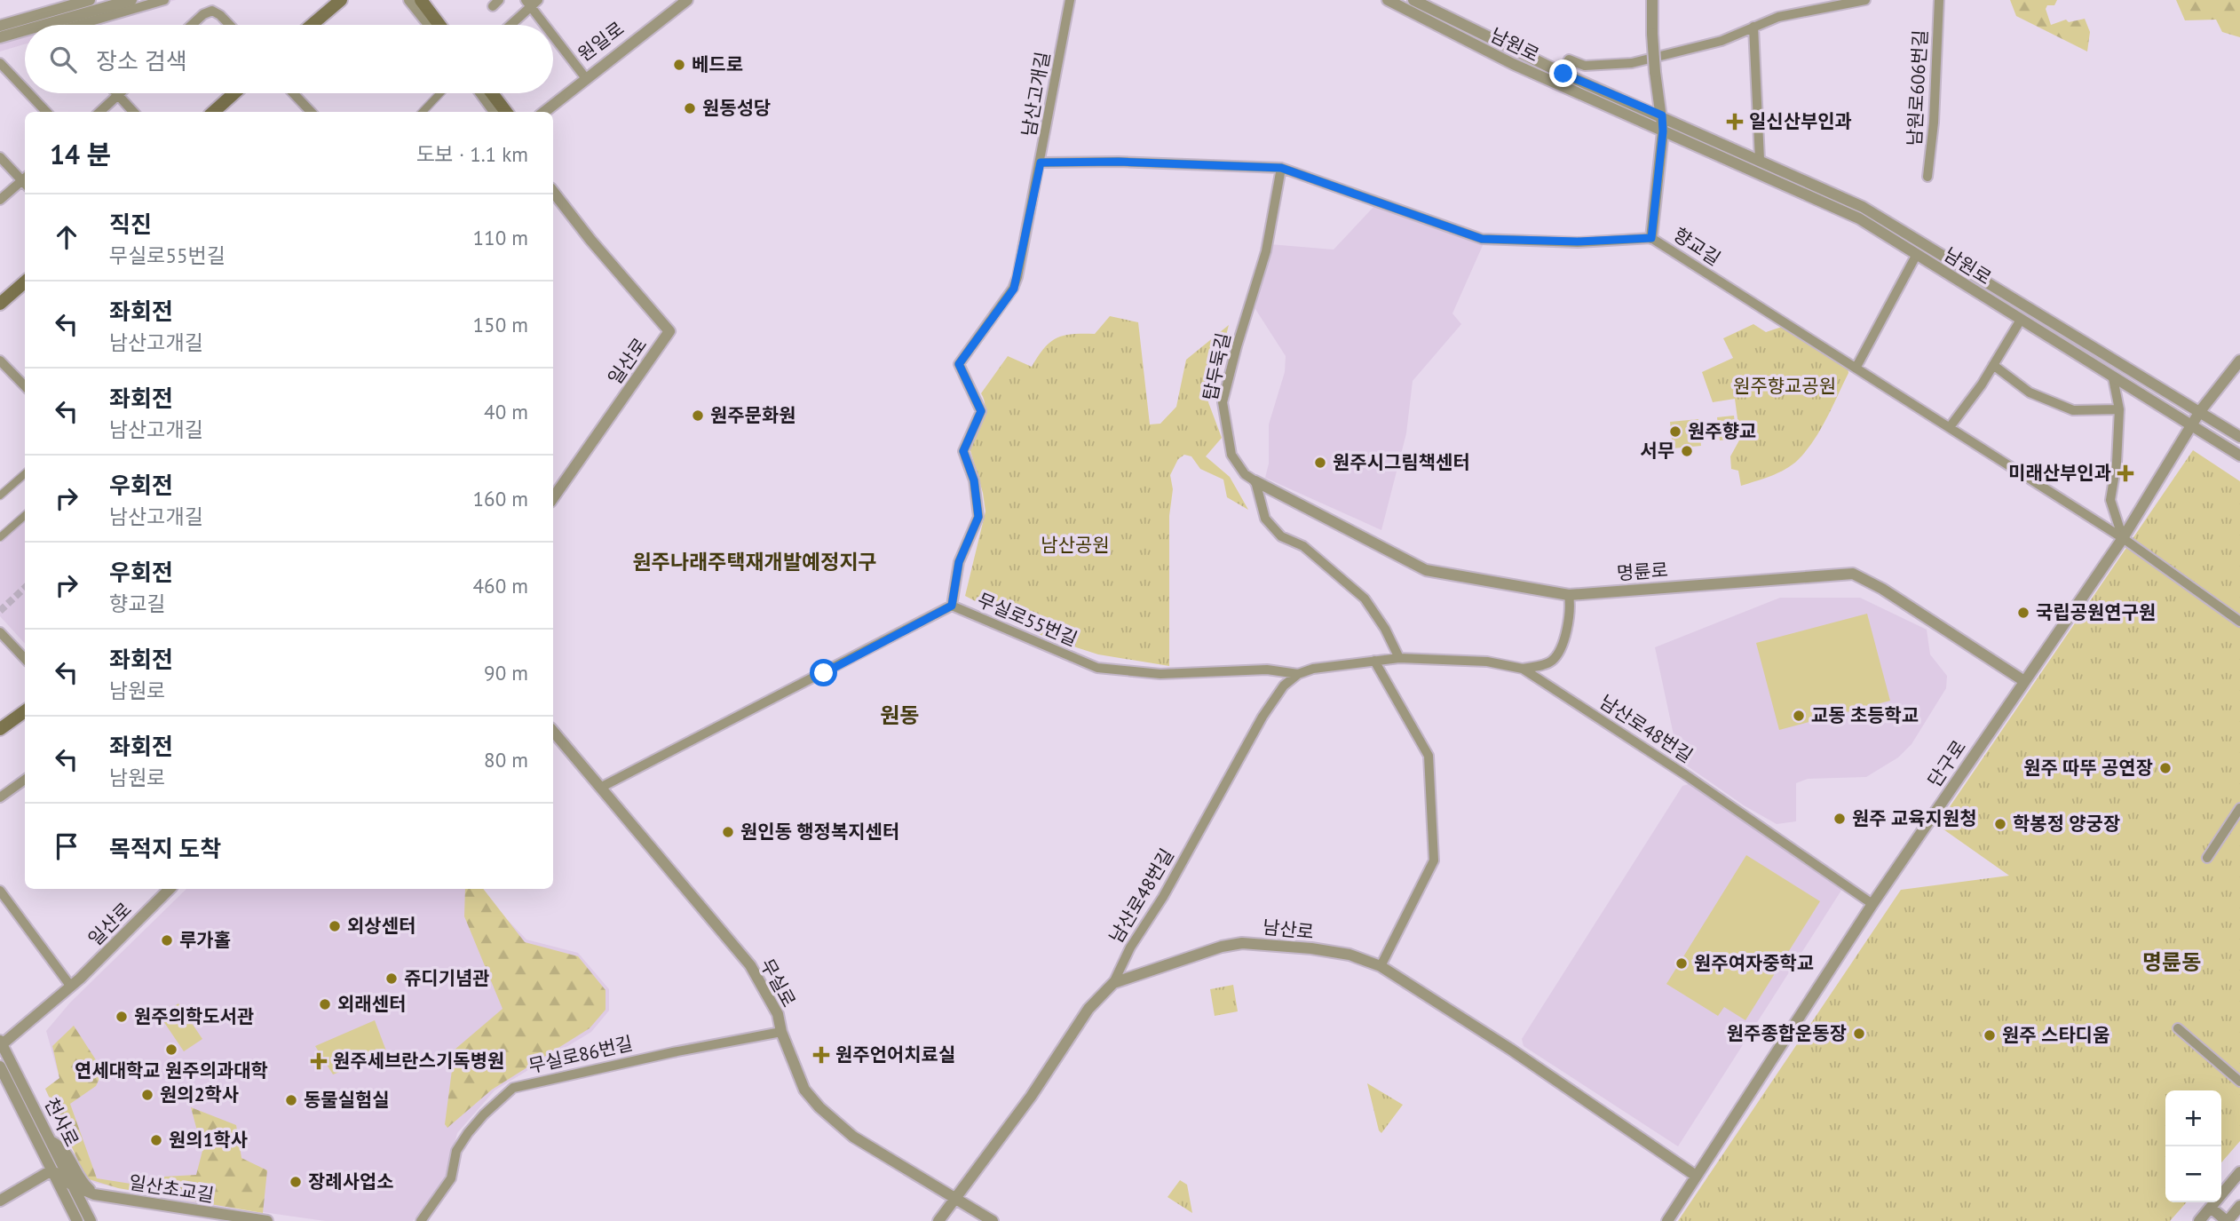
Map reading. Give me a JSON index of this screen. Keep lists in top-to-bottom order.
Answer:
{
  "streets": {
    "street": [
      "원일로",
      "남원로",
      "남원로606번길",
      "남산고개길",
      "향교길",
      "일산로",
      "탑두둑길",
      "명륜로",
      "무실로55번길",
      "남산로48번길",
      "단구로",
      "남산로",
      "무실로",
      "무실로86번길",
      "천사로",
      "일산초교길"
    ]
  },
  "crossings": [
    ["남원로", "단구로"],
    ["남산고개길", "향교길"],
    ["남산고개길", "무실로55번길"],
    ["향교길", "탑두둑길"],
    ["향교길", "단구로"],
    ["일산로", "천사로"],
    ["탑두둑길", "명륜로"],
    ["탑두둑길", "남산로48번길"],
    ["명륜로", "단구로"],
    ["무실로55번길", "남산로48번길"],
    ["무실로55번길", "무실로"],
    ["남산로48번길", "단구로"],
    ["남산로48번길", "남산로"],
    ["단구로", "남산로"],
    ["남산로", "무실로"],
    ["무실로", "무실로86번길"],
    ["천사로", "일산초교길"]
  ],
  "districts": ["원주나래주택재개발예정지구", "원동", "명륜동"],
  "parks": ["원주향교공원", "남산공원"],
  "places": {
    "other": [
      "베드로",
      "원동성당",
      "원주문화원",
      "원주향교",
      "서무",
      "원주시그림책센터",
      "국립공원연구원",
      "교동 초등학교",
      "원주 따뚜 공연장",
      "원주 교육지원청",
      "학봉정 양궁장",
      "원인동 행정복지센터",
      "외상센터",
      "루가홀",
      "원주여자중학교",
      "쥬디기념관",
      "외래센터",
      "원주의학도서관",
      "원주종합운동장",
      "원주 스타디움",
      "연세대학교 원주의과대학",
      "원의2학사",
      "동물실험실",
      "원의1학사",
      "장례사업소"
    ],
    "health": [
      "일신산부인과",
      "미래산부인과",
      "원주언어치료실",
      "원주세브란스기독병원"
    ]
  },
  "page": {
    "search": "장소 검색",
    "heading": ["14 분", "도보 · 1.1 km"],
    "list": [
      ["직진", "무실로55번길", "110 m"],
      ["좌회전", "남산고개길", "150 m"],
      ["좌회전", "남산고개길", "40 m"],
      ["우회전", "남산고개길", "160 m"],
      ["우회전", "향교길", "460 m"],
      ["좌회전", "남원로", "90 m"],
      ["좌회전", "남원로", "80 m"],
      "목적지 도착"
    ],
    "map_buttons": ["+", "−"]
  }
}
